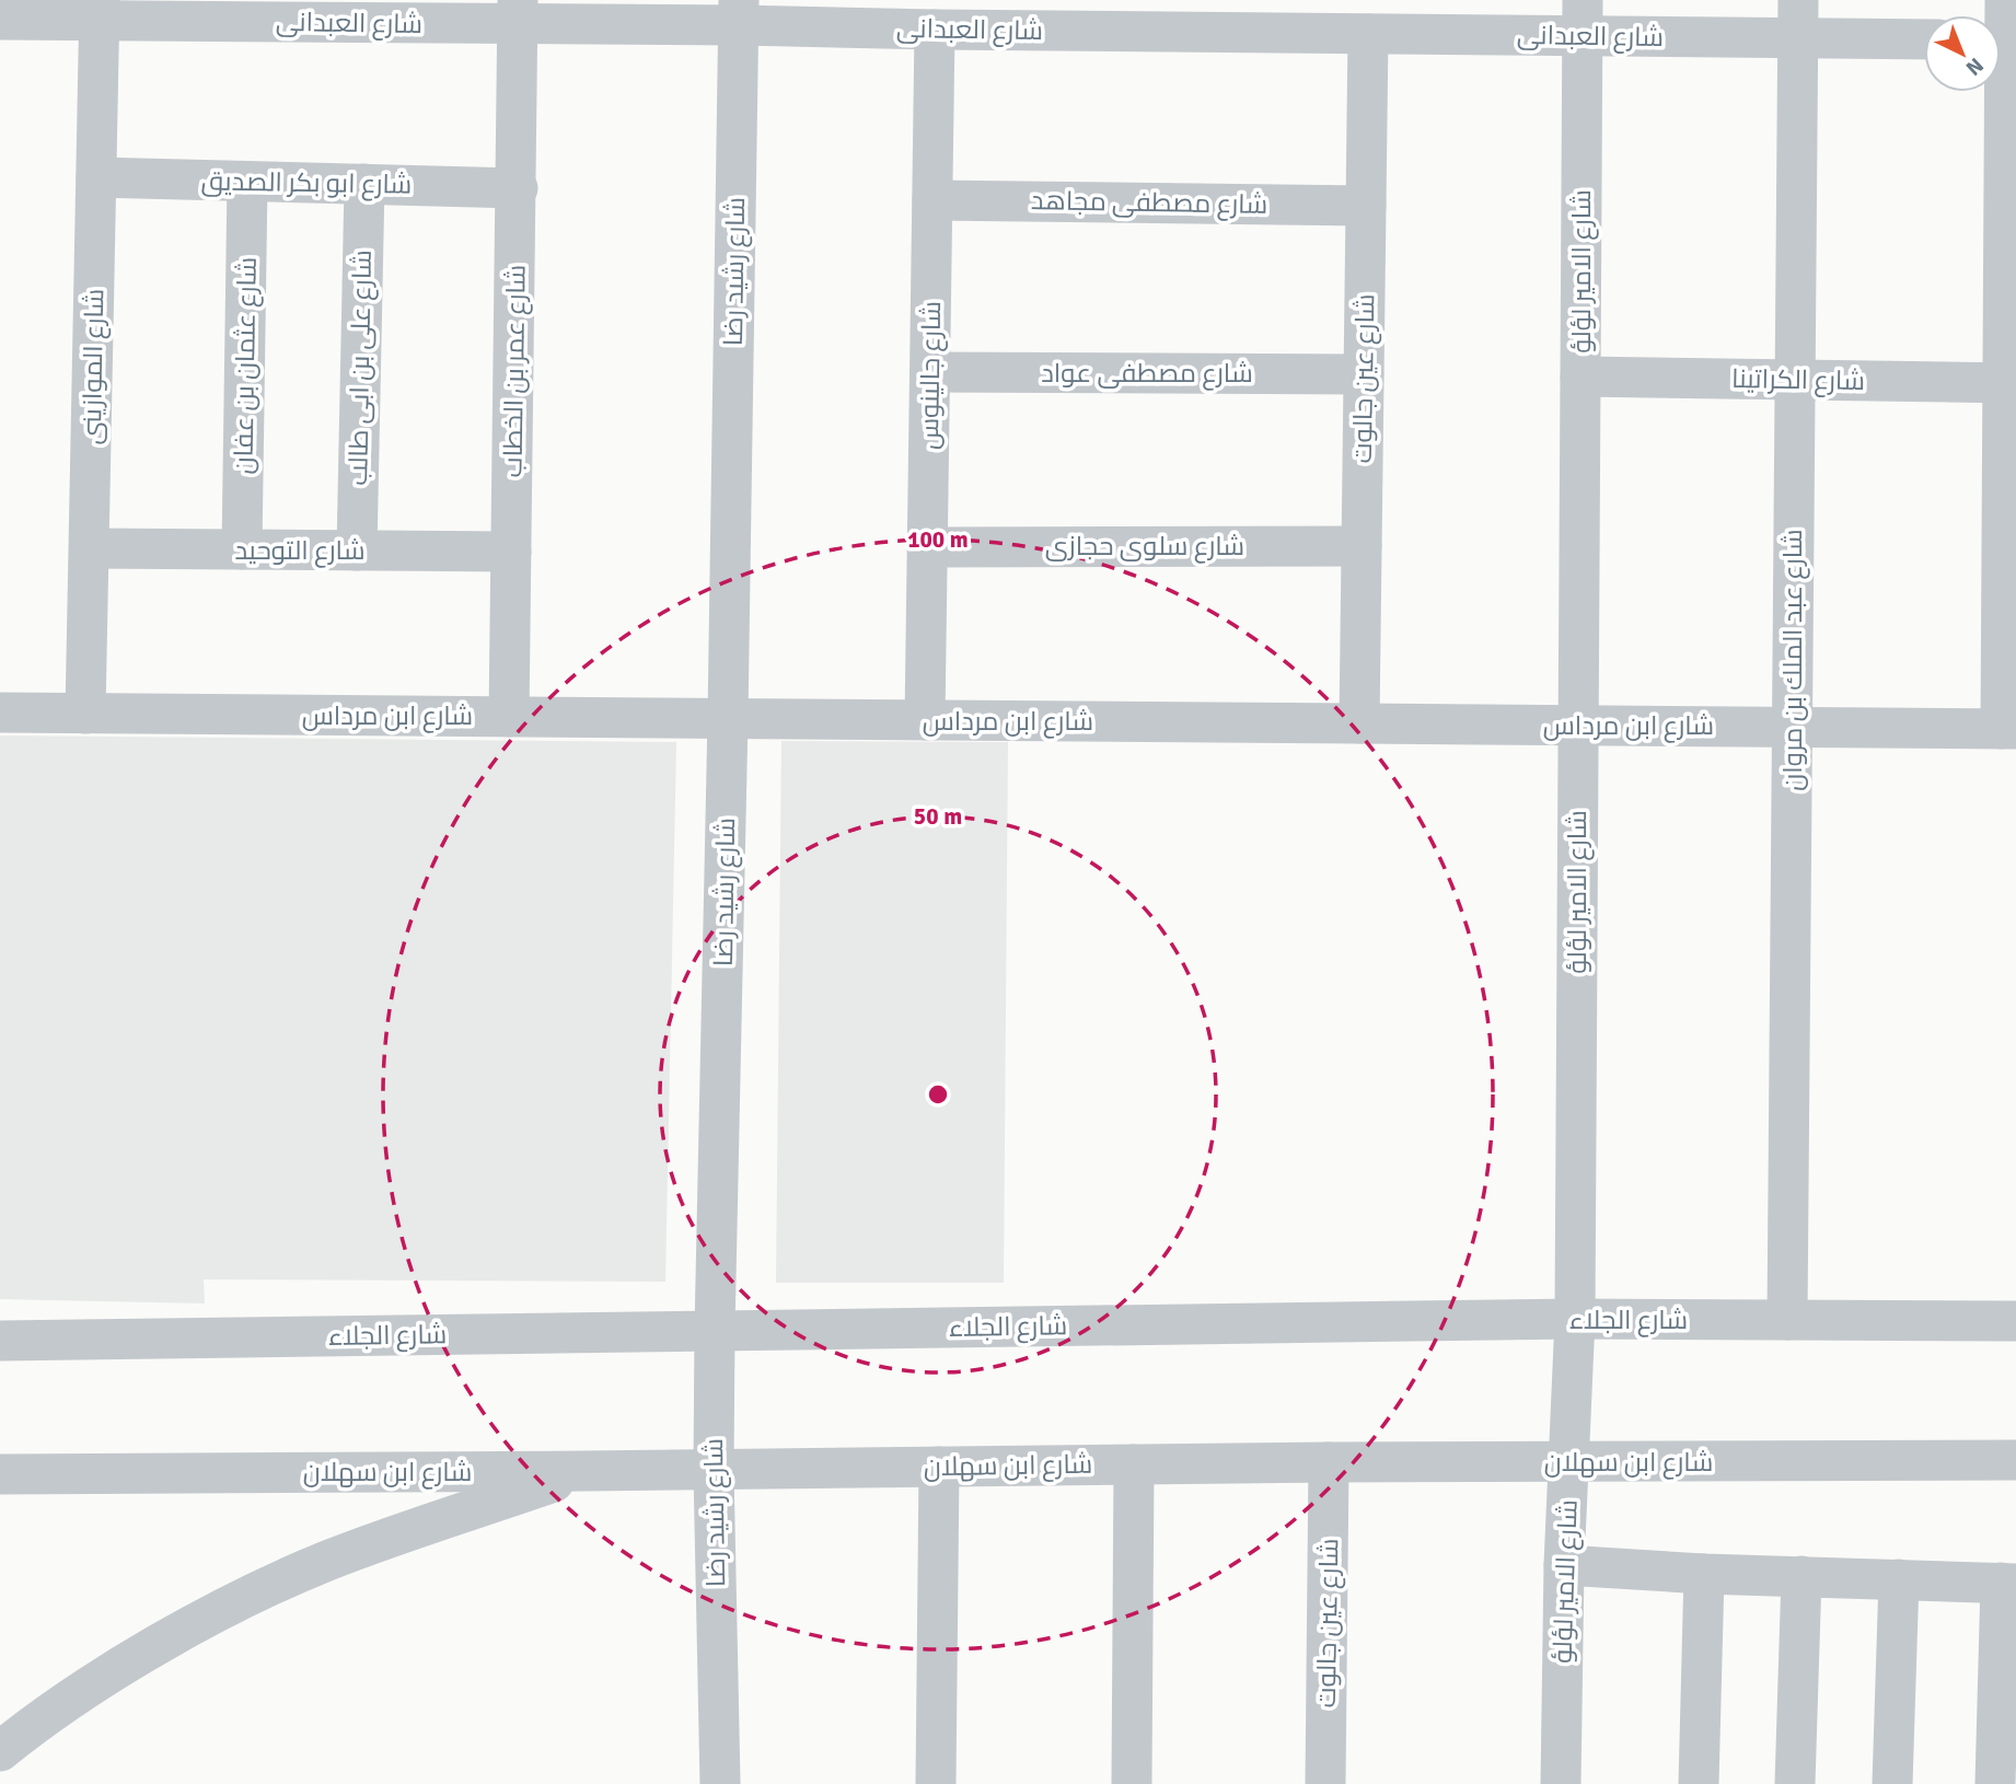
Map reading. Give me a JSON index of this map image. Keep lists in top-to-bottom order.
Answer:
{
  "streets": {
    "street": [
      "شارع العبدانى",
      "شارع ابو بكر الصديق",
      "شارع مصطفى مجاهد",
      "شارع رشيد رضا",
      "شارع الامير لؤلؤ",
      "شارع عثمان بن عفان",
      "شارع الموازينى",
      "شارع على بن ابى طالب",
      "شارع عمر بن الخطاب",
      "شارع مصطفى عواد",
      "شارع جالينوس",
      "شارع عين جالوت",
      "شارع الكراتينا",
      "شارع سلوى حجازى",
      "شارع التوحيد",
      "شارع عبد الملك بن مروان",
      "شارع ابن مرداس",
      "شارع الجلاء",
      "شارع ابن سهلان"
    ]
  },
  "crossings": [
    ["شارع العبدانى", "شارع رشيد رضا"],
    ["شارع العبدانى", "شارع الامير لؤلؤ"],
    ["شارع العبدانى", "شارع الموازينى"],
    ["شارع العبدانى", "شارع عمر بن الخطاب"],
    ["شارع العبدانى", "شارع جالينوس"],
    ["شارع العبدانى", "شارع عين جالوت"],
    ["شارع العبدانى", "شارع عبد الملك بن مروان"],
    ["شارع ابو بكر الصديق", "شارع عثمان بن عفان"],
    ["شارع ابو بكر الصديق", "شارع الموازينى"],
    ["شارع ابو بكر الصديق", "شارع على بن ابى طالب"],
    ["شارع ابو بكر الصديق", "شارع عمر بن الخطاب"],
    ["شارع مصطفى مجاهد", "شارع جالينوس"],
    ["شارع مصطفى مجاهد", "شارع عين جالوت"],
    ["شارع رشيد رضا", "شارع ابن مرداس"],
    ["شارع رشيد رضا", "شارع الجلاء"],
    ["شارع رشيد رضا", "شارع ابن سهلان"],
    ["شارع الامير لؤلؤ", "شارع الكراتينا"],
    ["شارع الامير لؤلؤ", "شارع ابن مرداس"],
    ["شارع الامير لؤلؤ", "شارع الجلاء"],
    ["شارع الامير لؤلؤ", "شارع ابن سهلان"],
    ["شارع عثمان بن عفان", "شارع التوحيد"],
    ["شارع الموازينى", "شارع التوحيد"],
    ["شارع الموازينى", "شارع ابن مرداس"],
    ["شارع على بن ابى طالب", "شارع التوحيد"],
    ["شارع عمر بن الخطاب", "شارع التوحيد"],
    ["شارع عمر بن الخطاب", "شارع ابن مرداس"],
    ["شارع مصطفى عواد", "شارع جالينوس"],
    ["شارع مصطفى عواد", "شارع عين جالوت"],
    ["شارع جالينوس", "شارع سلوى حجازى"],
    ["شارع جالينوس", "شارع ابن مرداس"],
    ["شارع عين جالوت", "شارع سلوى حجازى"],
    ["شارع عين جالوت", "شارع ابن مرداس"],
    ["شارع عين جالوت", "شارع ابن سهلان"],
    ["شارع الكراتينا", "شارع عبد الملك بن مروان"],
    ["شارع عبد الملك بن مروان", "شارع ابن مرداس"],
    ["شارع عبد الملك بن مروان", "شارع الجلاء"]
  ],
  "north": "bottom right",
  "rings": ["100 m", "50 m"]
}
